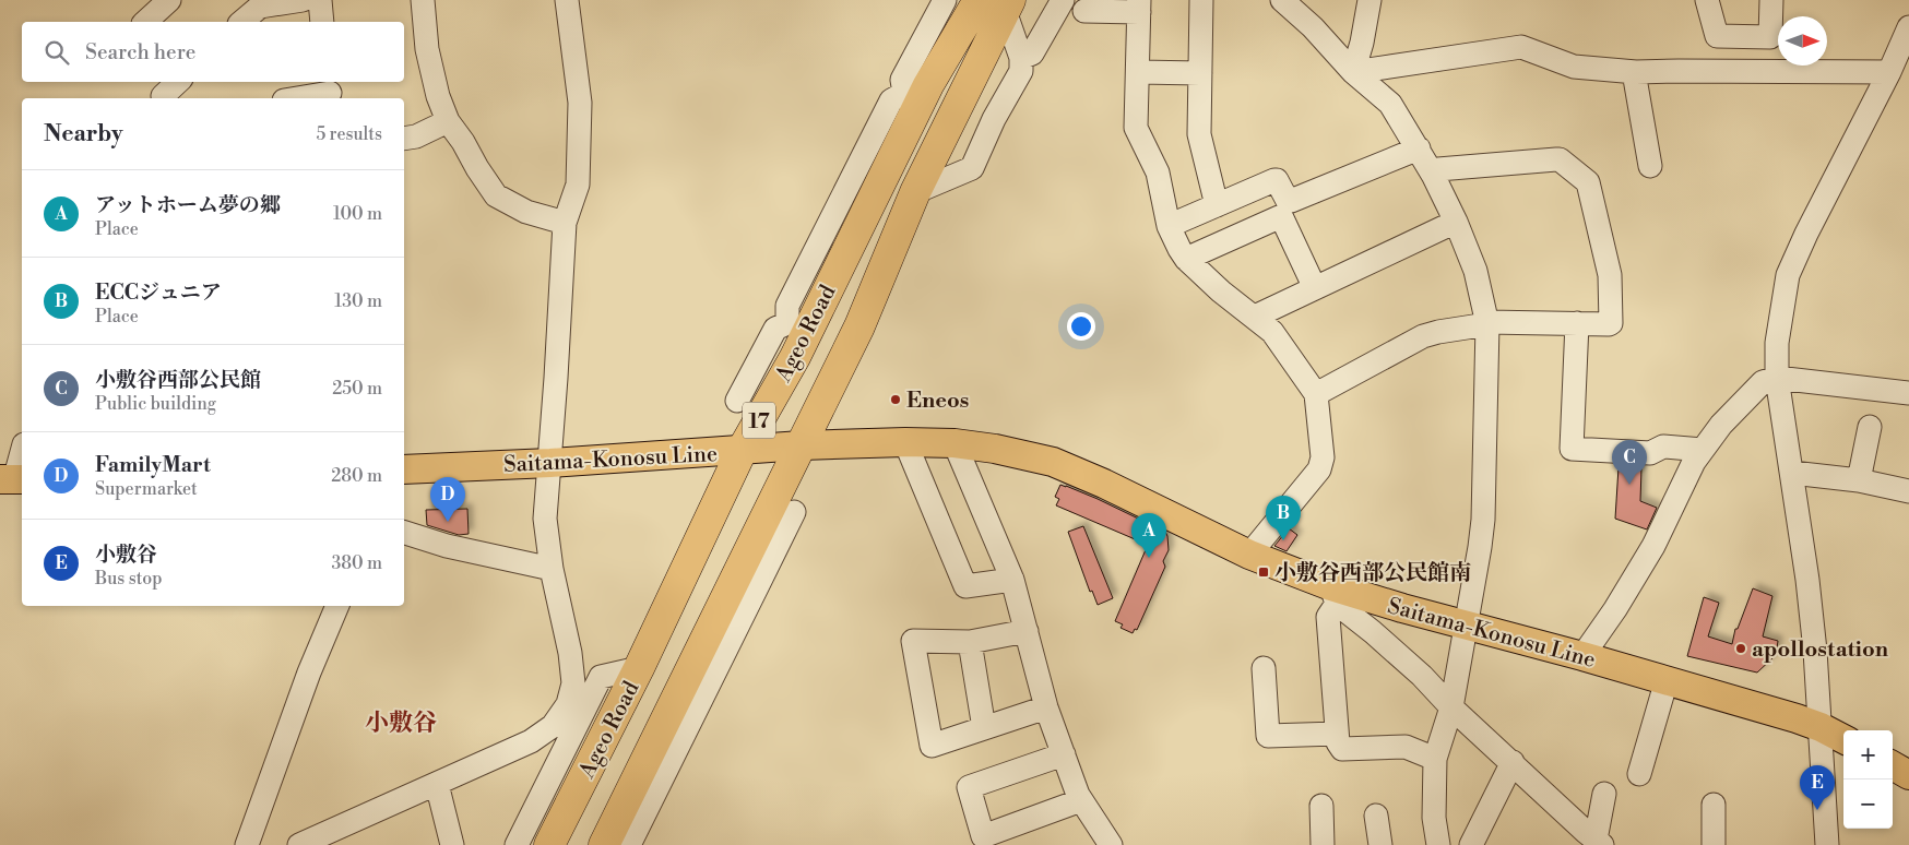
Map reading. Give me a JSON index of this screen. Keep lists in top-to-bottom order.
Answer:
{
  "streets": {
    "highway": ["Ageo Road", "17"],
    "main road": ["Saitama-Konosu Line"]
  },
  "crossings": [
    ["Ageo Road", "Saitama-Konosu Line"]
  ],
  "districts": ["小敷谷"],
  "places": {
    "other": ["Eneos", "apollostation"],
    "transit": ["小敷谷西部公民館南"]
  },
  "north": "right",
  "page": {
    "search": "Search here",
    "heading": ["Nearby", "5 results"],
    "list": [
      {
        "mark": "A",
        "name": "アットホーム夢の郷",
        "note": "Place",
        "value": "100 m"
      },
      {
        "mark": "B",
        "name": "ECCジュニア",
        "note": "Place",
        "value": "130 m"
      },
      {
        "mark": "C",
        "name": "小敷谷西部公民館",
        "note": "Public building",
        "value": "250 m"
      },
      {
        "mark": "D",
        "name": "FamilyMart",
        "note": "Supermarket",
        "value": "280 m"
      },
      {
        "mark": "E",
        "name": "小敷谷",
        "note": "Bus stop",
        "value": "380 m"
      }
    ],
    "pins": [
      "C",
      "D",
      "B",
      "A",
      "E"
    ],
    "map_buttons": ["+", "−"]
  }
}
